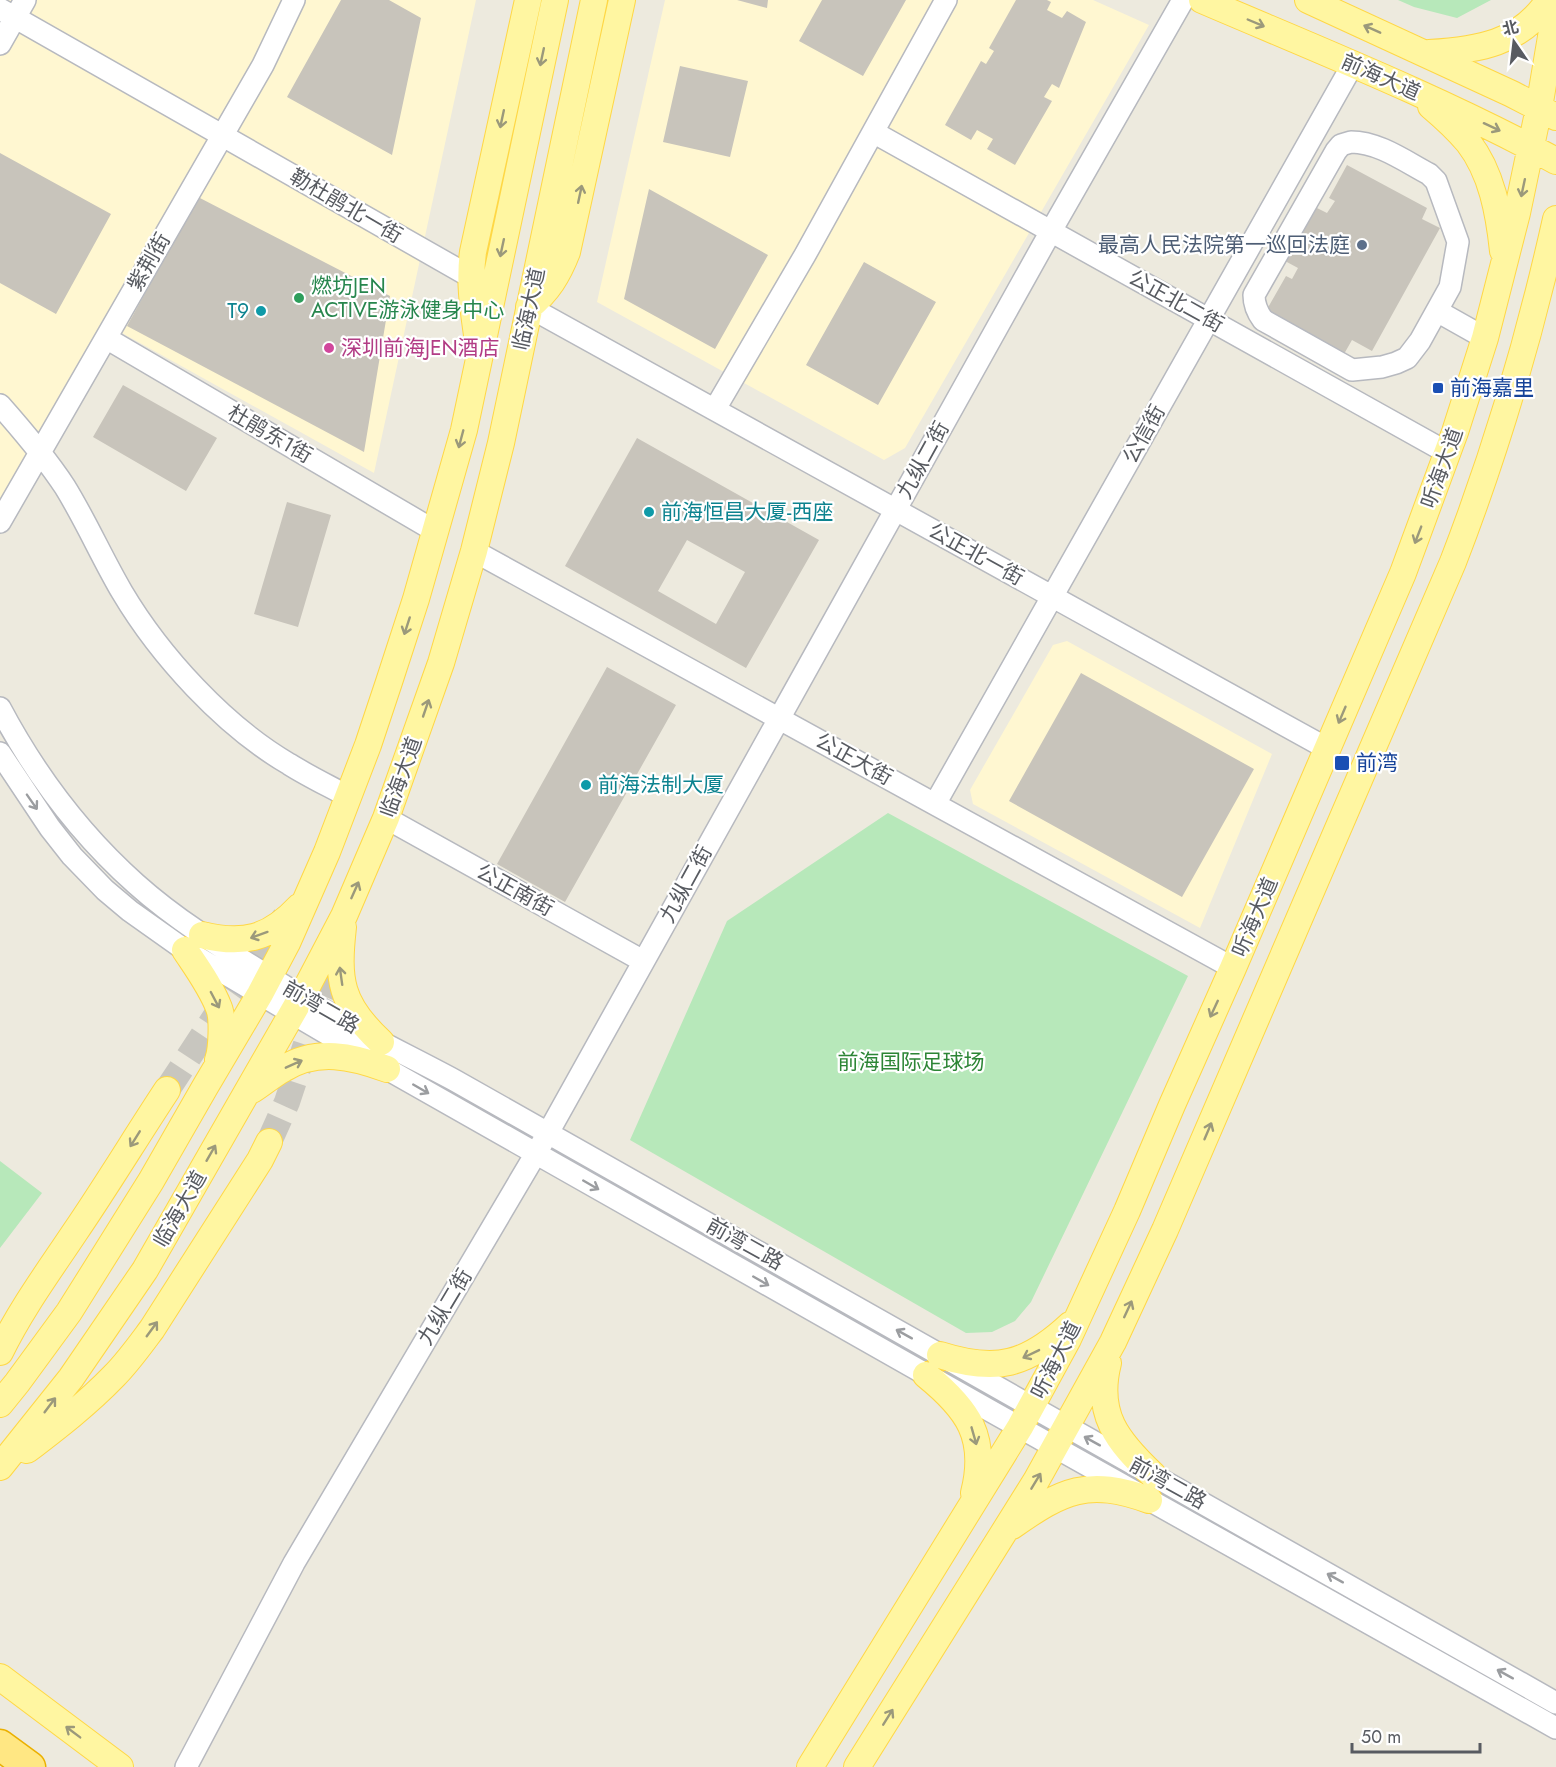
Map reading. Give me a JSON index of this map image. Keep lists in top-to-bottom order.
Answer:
{
  "streets": {
    "main road": ["前海大道", "临海大道", "听海大道"],
    "street": [
      "勒杜鹃北一街",
      "紫荆街",
      "公正北二街",
      "杜鹃东1街",
      "公信街",
      "九纵二街",
      "公正北一街",
      "公正大街",
      "公正南街",
      "前湾二路"
    ]
  },
  "crossings": [
    ["前海大道", "公信街"],
    ["前海大道", "听海大道"],
    ["勒杜鹃北一街", "紫荆街"],
    ["紫荆街", "杜鹃东1街"],
    ["公正北二街", "公信街"],
    ["公正北二街", "九纵二街"],
    ["公正北二街", "听海大道"],
    ["临海大道", "杜鹃东1街"],
    ["临海大道", "公正北一街"],
    ["临海大道", "公正大街"],
    ["临海大道", "公正南街"],
    ["临海大道", "前湾二路"],
    ["公信街", "公正北一街"],
    ["公信街", "公正大街"],
    ["九纵二街", "公正北一街"],
    ["九纵二街", "公正大街"],
    ["九纵二街", "公正南街"],
    ["九纵二街", "前湾二路"],
    ["听海大道", "公正北一街"],
    ["听海大道", "公正大街"],
    ["听海大道", "前湾二路"]
  ],
  "parks": ["前海国际足球场"],
  "places": {
    "other": [
      "最高人民法院第一巡回法庭",
      "燃坊JEN ACTIVE游泳健身中心",
      "T9",
      "深圳前海JEN酒店",
      "前海恒昌大厦-西座",
      "前海法制大厦"
    ],
    "transit": ["前海嘉里", "前湾"]
  },
  "scale_bar": "50 m",
  "north": "top"
}
